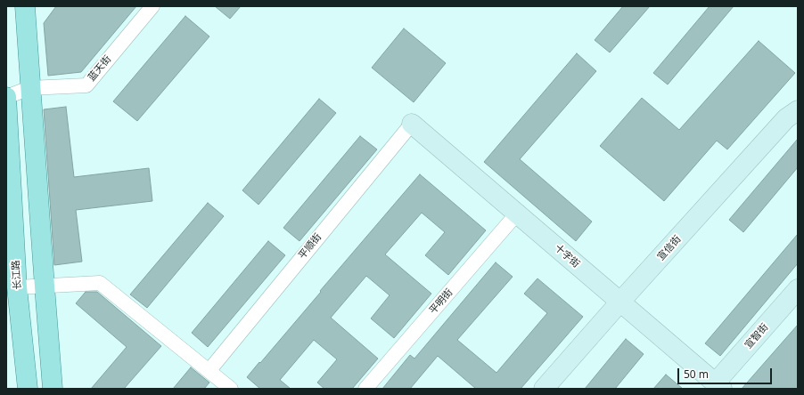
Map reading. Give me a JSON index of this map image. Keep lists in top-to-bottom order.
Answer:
{
  "streets": {
    "main road": ["长江路"],
    "street": [
      "蓝天街",
      "平顺街",
      "宣信街",
      "十字街",
      "平明街",
      "宣智街"
    ]
  },
  "crossings": [
    ["蓝天街", "长江路"],
    ["平顺街", "十字街"],
    ["宣信街", "十字街"],
    ["十字街", "平明街"],
    ["十字街", "宣智街"]
  ],
  "scale_bar": "50 m"
}
